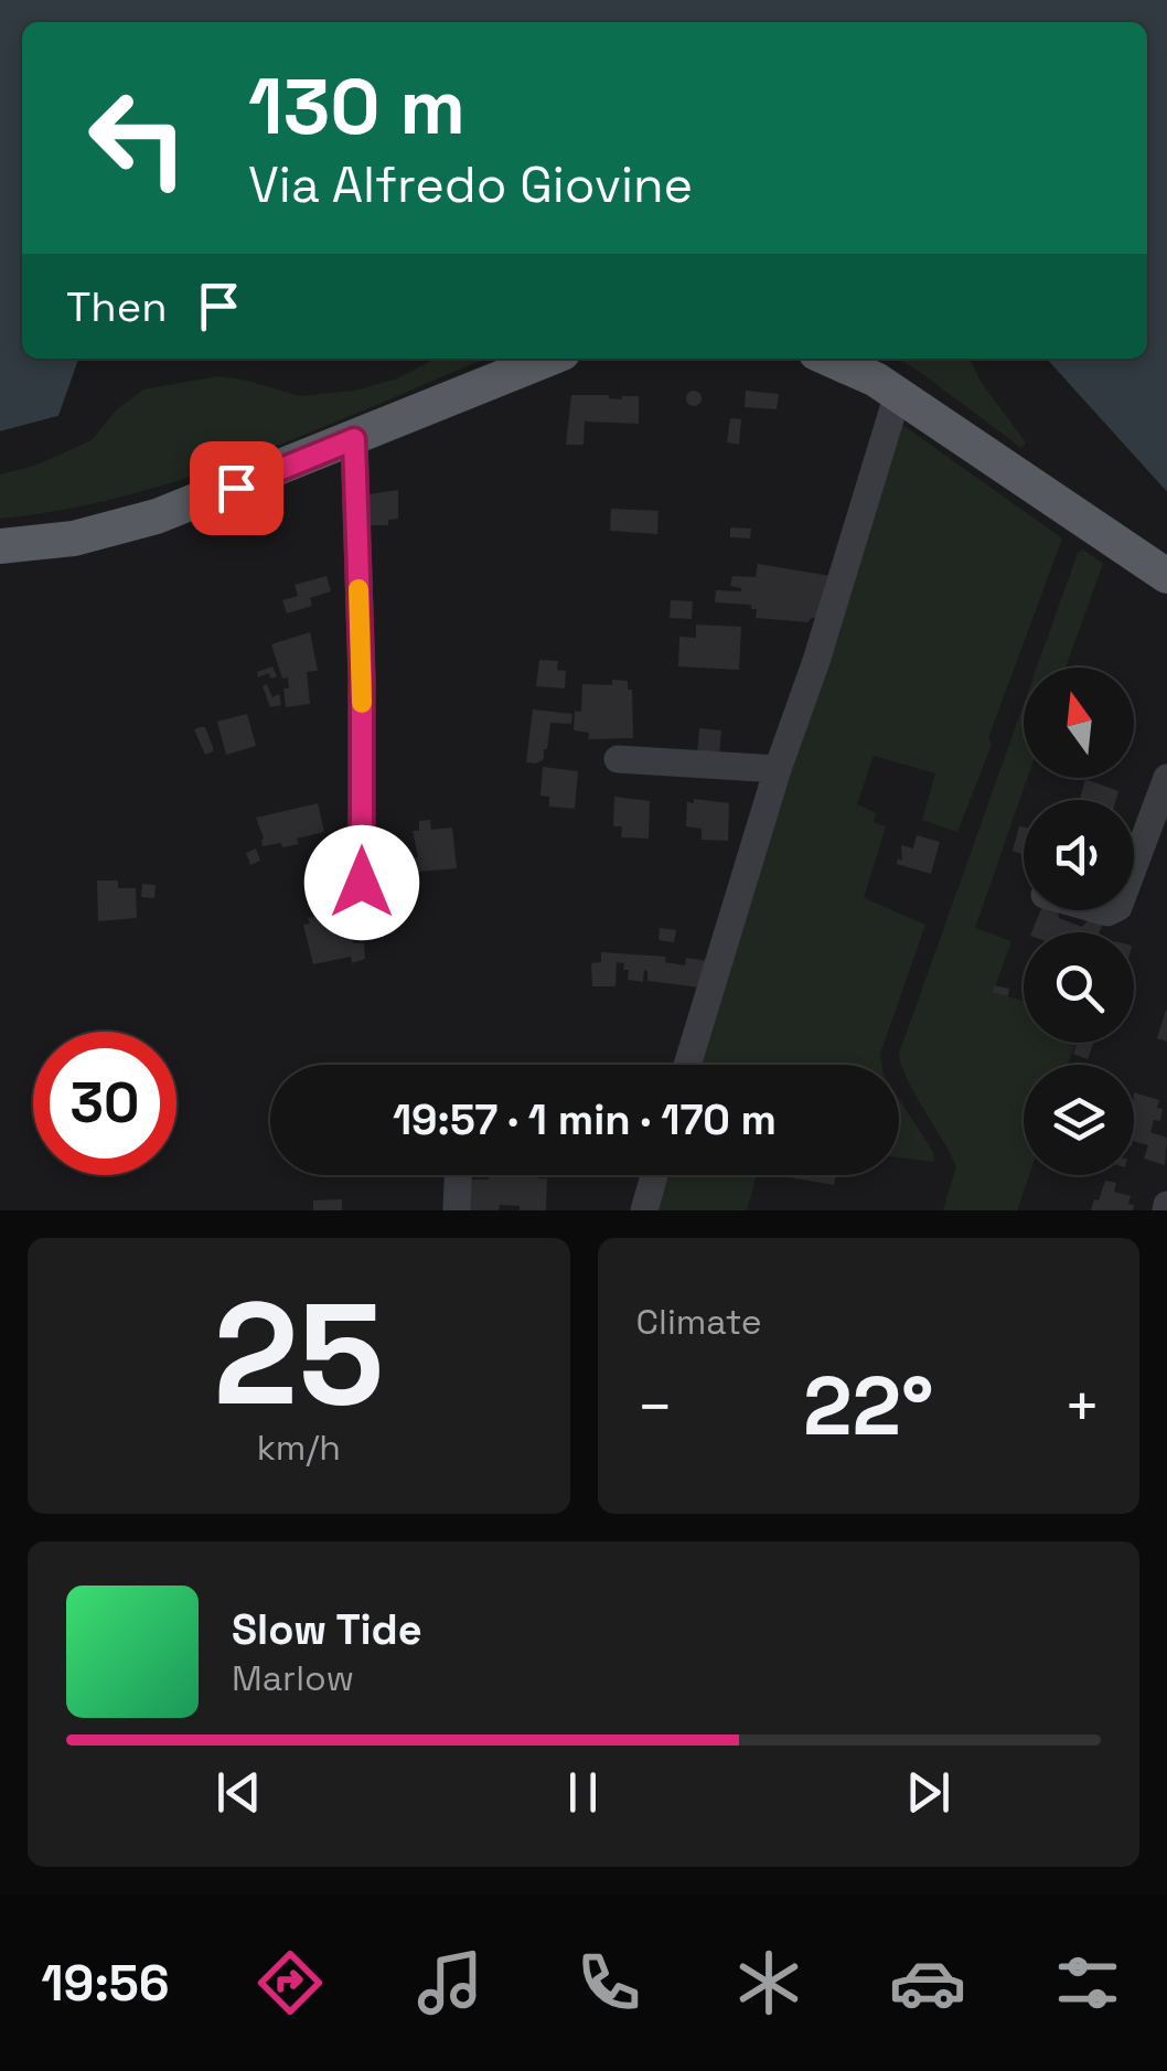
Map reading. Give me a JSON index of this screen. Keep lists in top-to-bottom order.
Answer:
{
  "north": "top",
  "page": {
    "turn": ["130 m", "Via Alfredo Giovine"],
    "then": "Then",
    "limit": "30",
    "trip": "19:57 · 1 min · 170 m",
    "tile": [
      ["25", "km/h"],
      "Climate"
    ],
    "heat": ["−", "22°", "+"],
    "song": ["Slow Tide", "Marlow"],
    "tabs": "19:56"
  }
}
